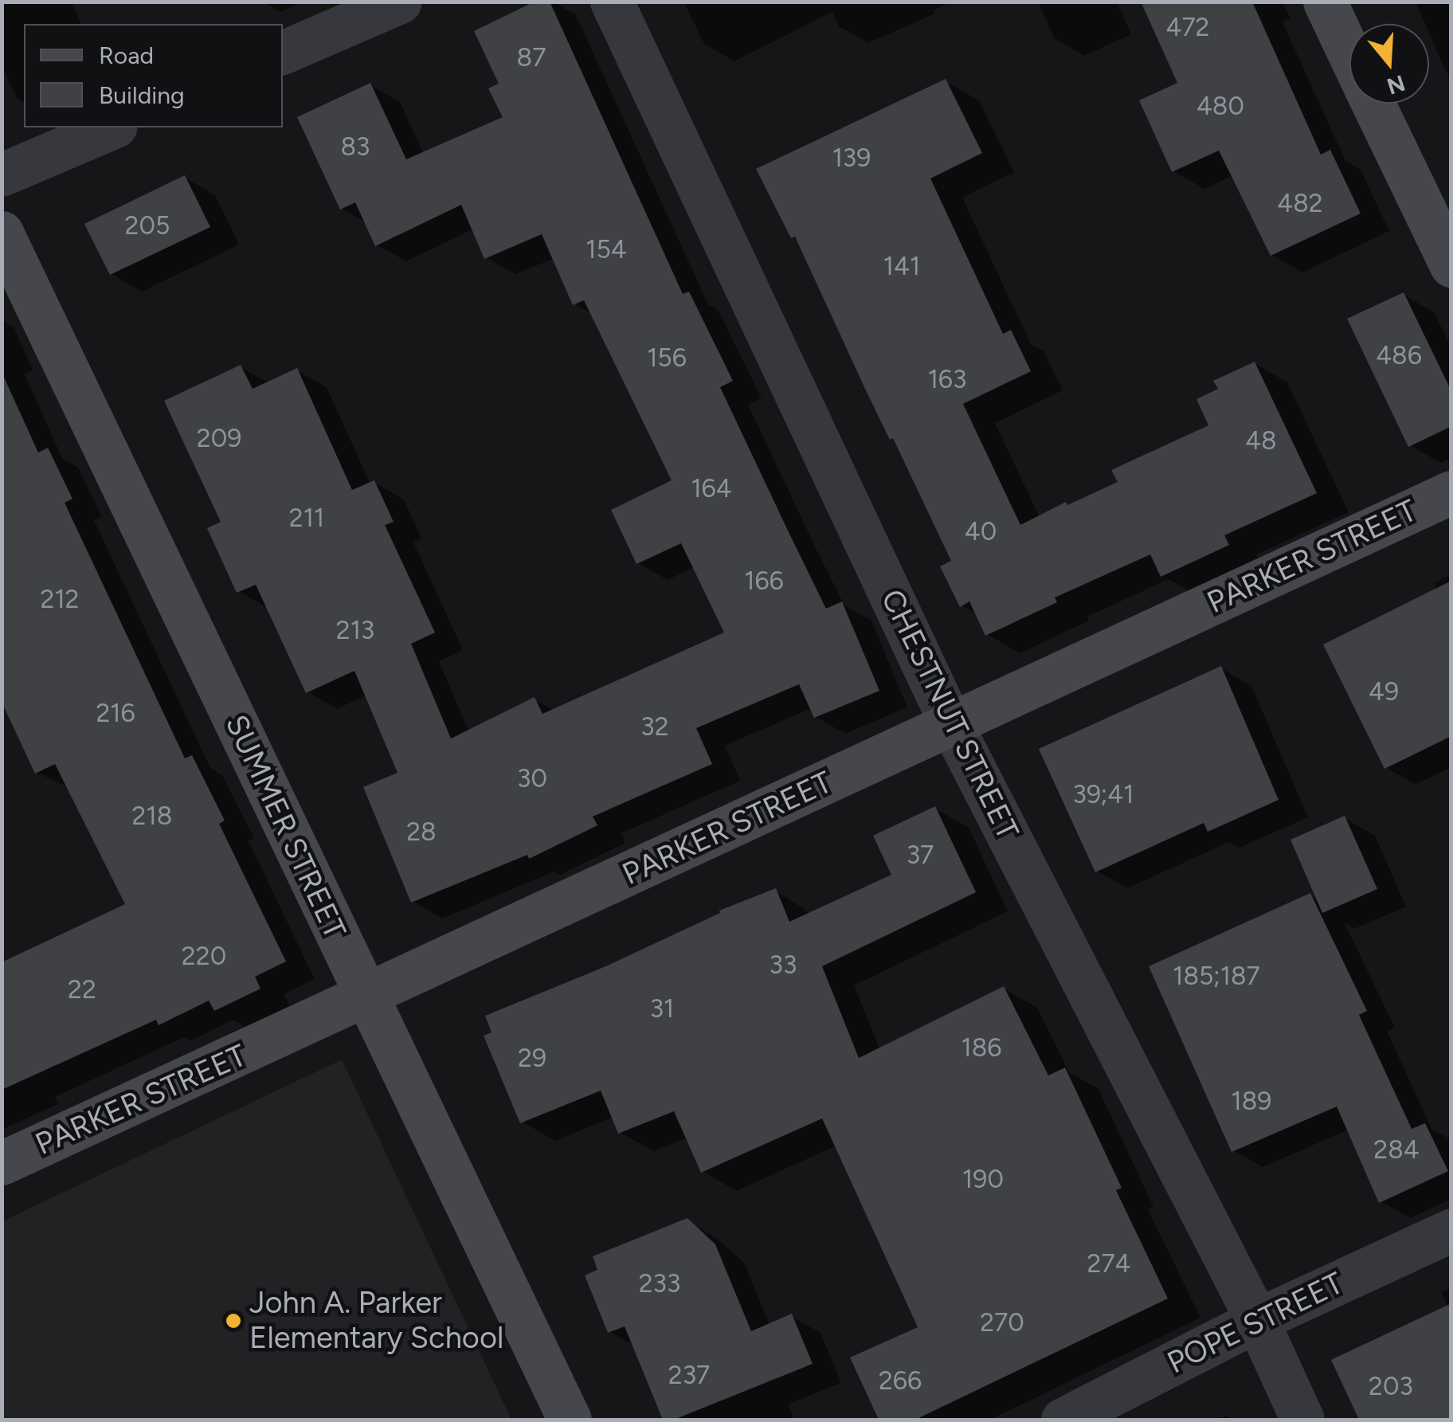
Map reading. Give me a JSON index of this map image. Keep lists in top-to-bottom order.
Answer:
{
  "streets": {
    "main road": ["PARKER STREET", "SUMMER STREET"],
    "street": ["CHESTNUT STREET", "POPE STREET"]
  },
  "crossings": [
    ["PARKER STREET", "CHESTNUT STREET"],
    ["PARKER STREET", "SUMMER STREET"],
    ["CHESTNUT STREET", "POPE STREET"]
  ],
  "places": ["John A. Parker Elementary School"],
  "house_numbers": [
    "472",
    "87",
    "480",
    "83",
    "139",
    "482",
    "205",
    "154",
    "141",
    "486",
    "156",
    "163",
    "209",
    "48",
    "164",
    "211",
    "40",
    "166",
    "212",
    "213",
    "49",
    "216",
    "32",
    "30",
    "39;41",
    "218",
    "28",
    "37",
    "220",
    "33",
    "185;187",
    "22",
    "31",
    "186",
    "29",
    "189",
    "284",
    "190",
    "274",
    "233",
    "270",
    "237",
    "266",
    "203"
  ],
  "legend": ["Road", "Building"],
  "north": "bottom"
}
